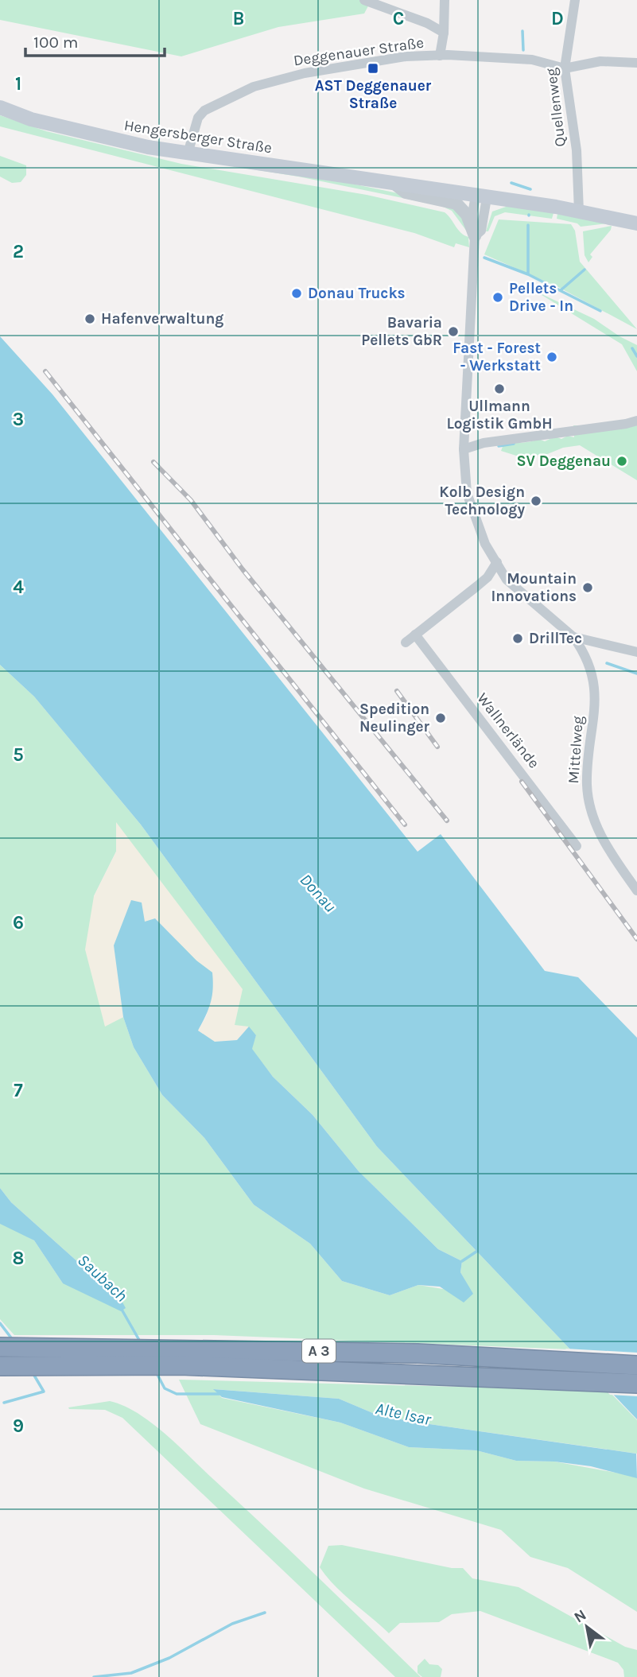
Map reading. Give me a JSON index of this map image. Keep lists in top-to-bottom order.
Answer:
{
  "streets": {
    "highway": ["A 3"],
    "main road": ["Hengersberger Straße"],
    "street": [
      "Deggenauer Straße",
      "Quellenweg",
      "Wallnerlände",
      "Mittelweg"
    ]
  },
  "crossings": [
    ["Deggenauer Straße", "Quellenweg"],
    ["Deggenauer Straße", "Hengersberger Straße"],
    ["Quellenweg", "Hengersberger Straße"]
  ],
  "water": ["Donau", "Saubach", "Alte Isar"],
  "places": {
    "transit": ["AST Deggenauer Straße"],
    "other": [
      "Donau Trucks",
      "Pellets Drive - In",
      "Hafenverwaltung",
      "Bavaria Pellets GbR",
      "Fast - Forest - Werkstatt",
      "Ullmann Logistik GmbH",
      "SV Deggenau",
      "Kolb Design Technology",
      "Mountain Innovations",
      "DrillTec",
      "Spedition Neulinger"
    ]
  },
  "scale_bar": "100 m",
  "north": "top left",
  "grid": {
    "columns": ["B", "C", "D"],
    "rows": [
      "1",
      "2",
      "3",
      "4",
      "5",
      "6",
      "7",
      "8",
      "9"
    ]
  }
}
